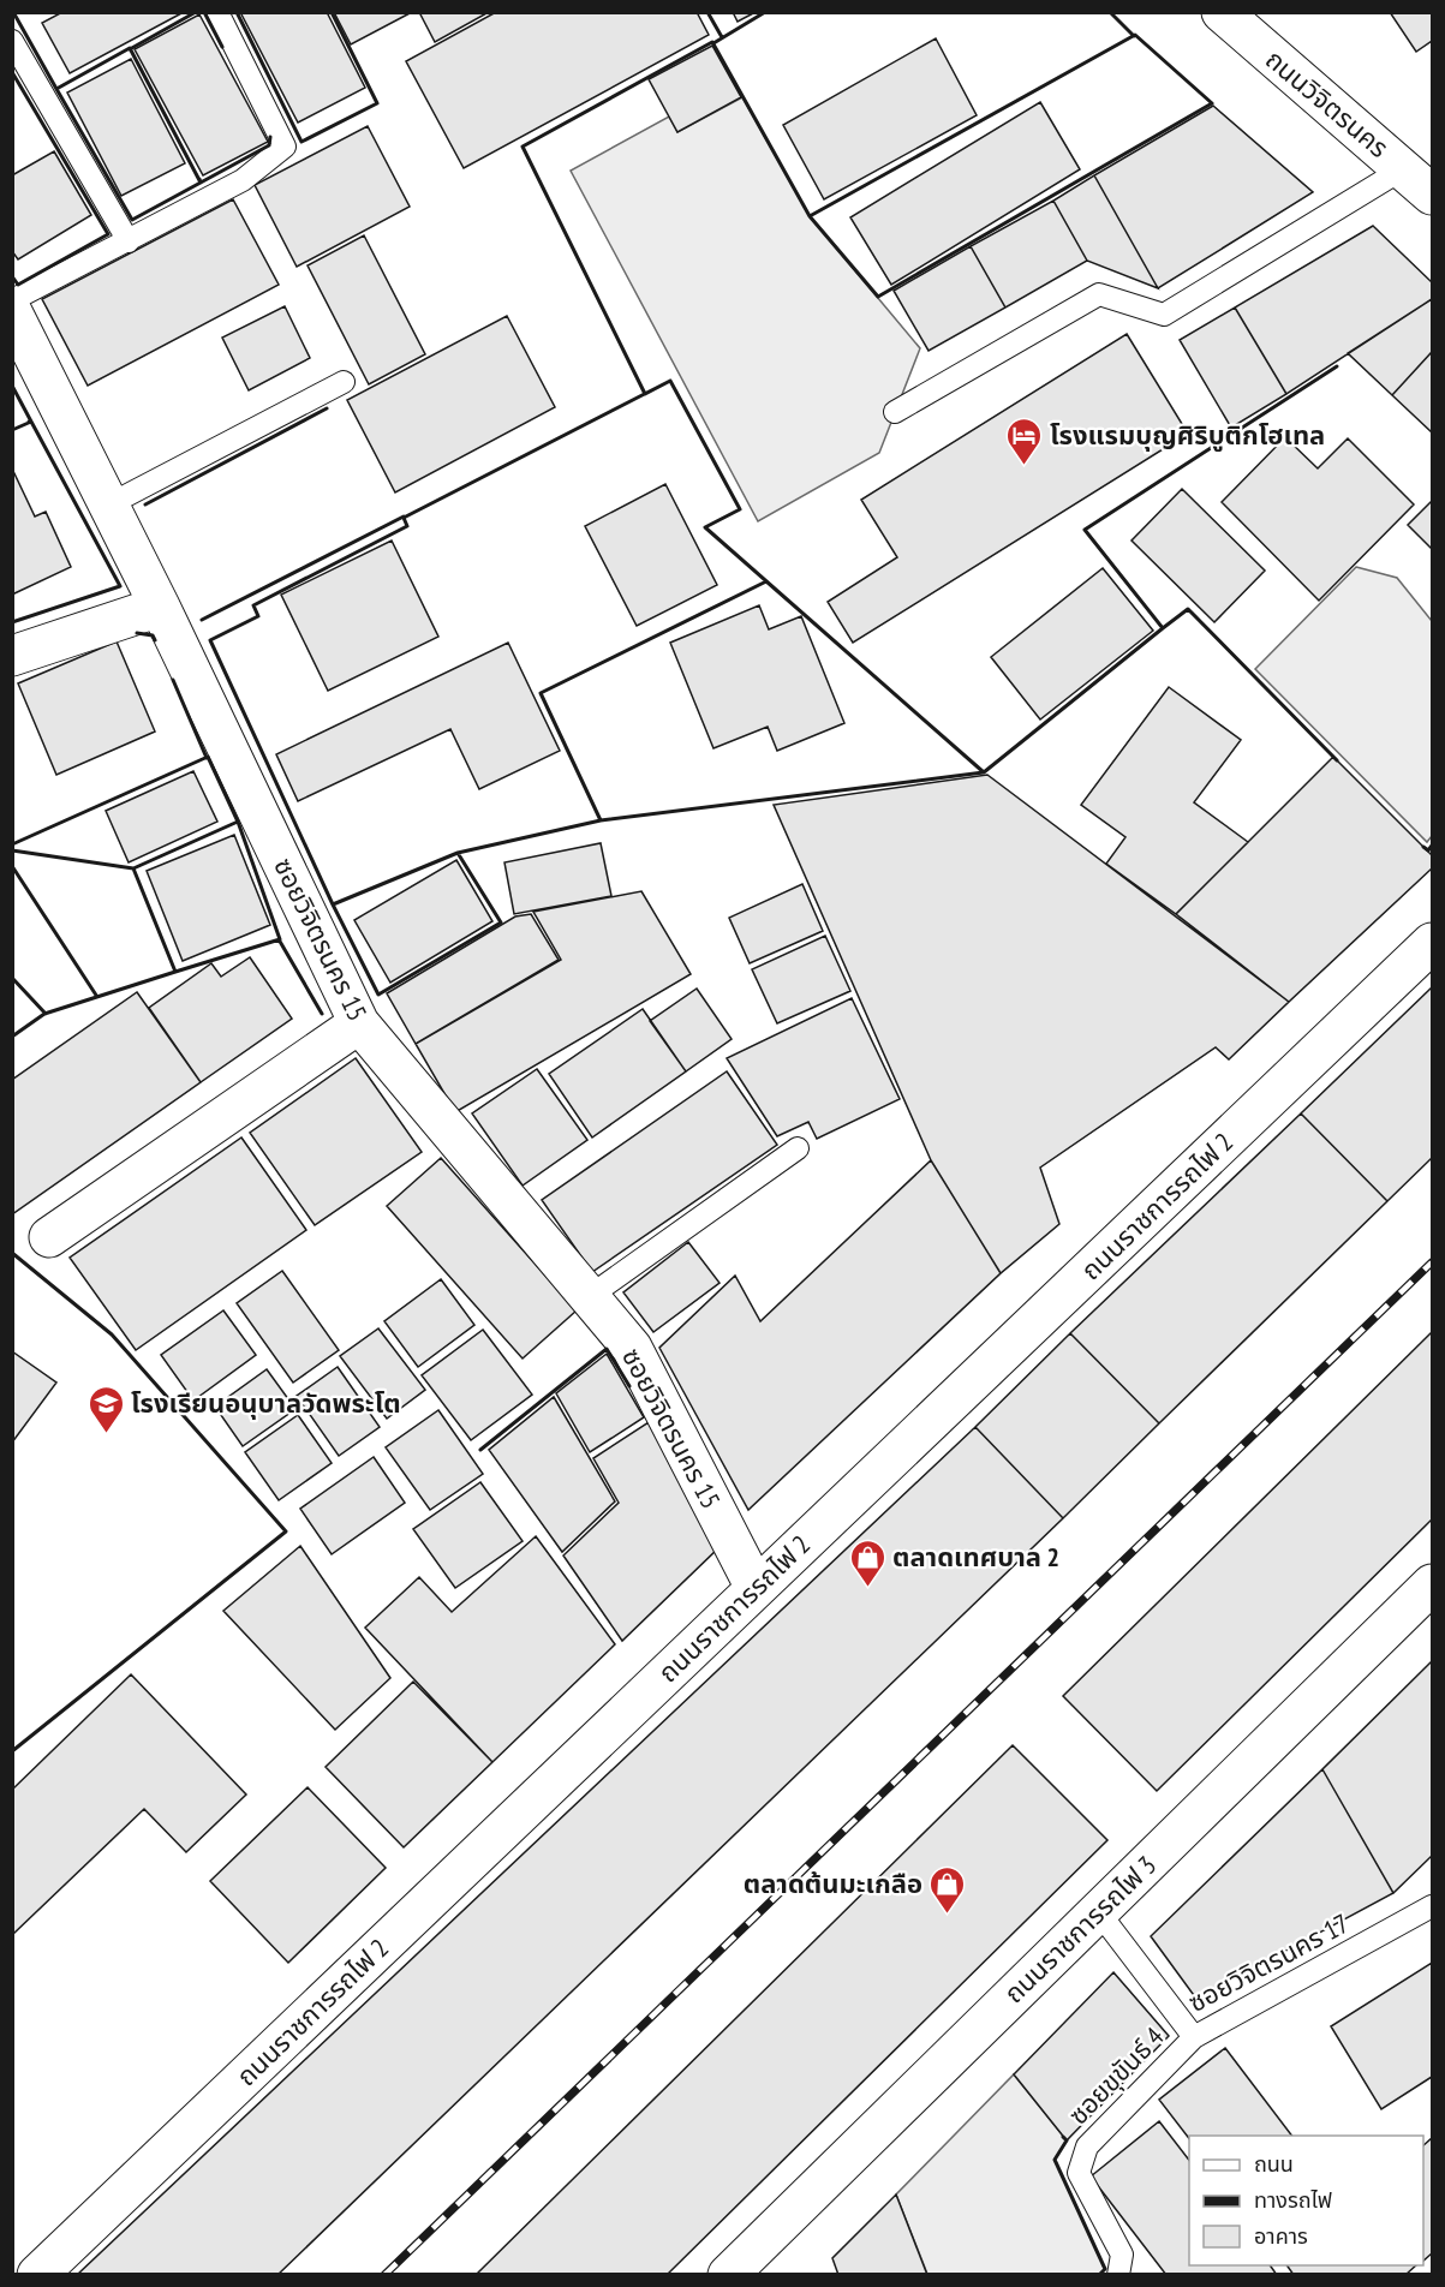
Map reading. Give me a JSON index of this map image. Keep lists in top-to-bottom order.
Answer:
{
  "streets": {
    "street": [
      "ถนนวิจิตรนคร",
      "ซอยวิจิตรนคร 15",
      "ถนนราชการรถไฟ 2",
      "ถนนราชการรถไฟ 3"
    ],
    "lane": ["ซอยวิจิตรนคร 17", "ซอยขุขันธ์ 4"]
  },
  "crossings": [
    ["ซอยวิจิตรนคร 15", "ถนนราชการรถไฟ 2"],
    ["ถนนราชการรถไฟ 3", "ซอยวิจิตรนคร 17"],
    ["ซอยวิจิตรนคร 17", "ซอยขุขันธ์ 4"]
  ],
  "places": {
    "hotel": ["โรงแรมบุญศิริบูติกโฮเทล"],
    "school or university": ["โรงเรียนอนุบาลวัดพระโต"],
    "shop": ["ตลาดเทศบาล 2", "ตลาดต้นมะเกลือ"]
  },
  "legend": ["ถนน", "ทางรถไฟ", "อาคาร"]
}
